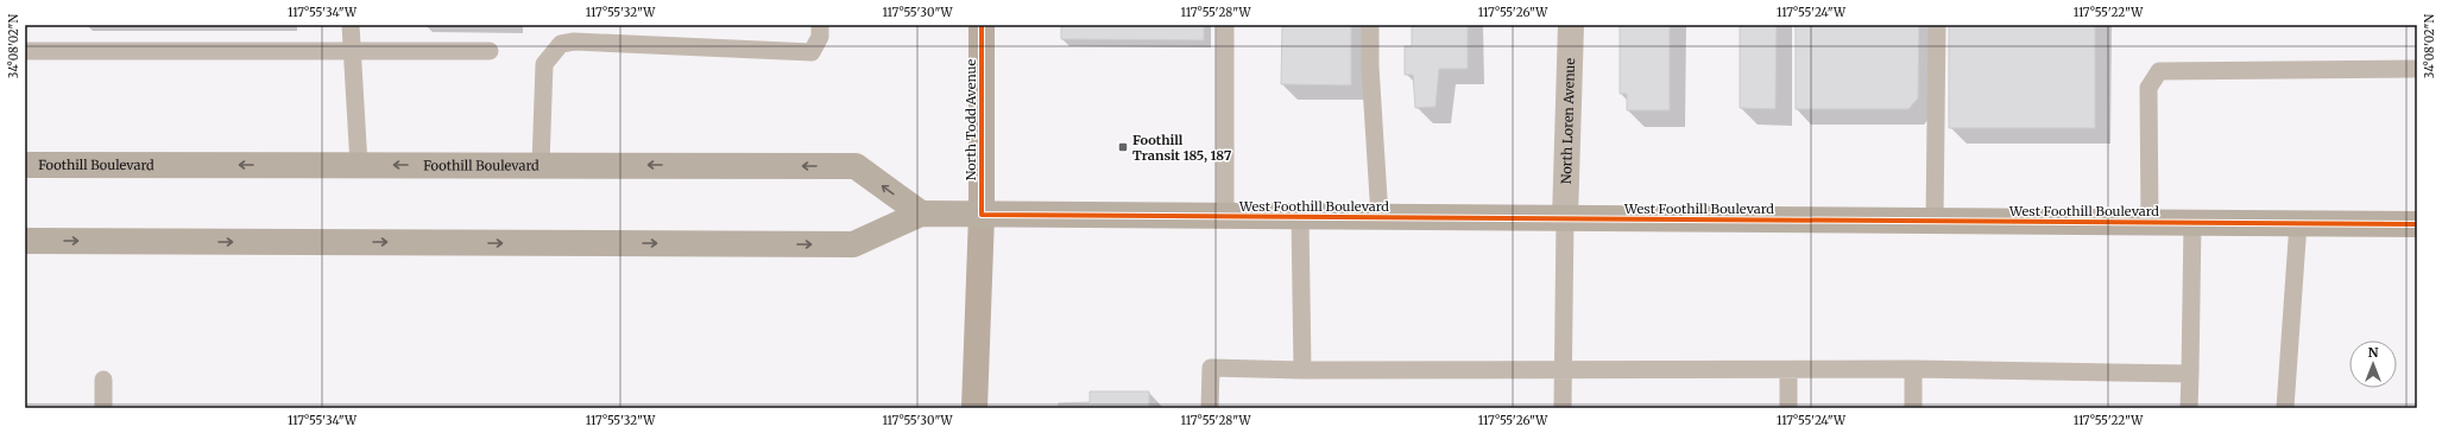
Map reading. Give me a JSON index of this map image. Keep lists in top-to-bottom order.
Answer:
{
  "streets": {
    "main road": ["Foothill Boulevard", "West Foothill Boulevard"],
    "street": ["North Todd Avenue", "North Loren Avenue"]
  },
  "crossings": [
    ["North Todd Avenue", "West Foothill Boulevard"],
    ["North Loren Avenue", "West Foothill Boulevard"]
  ],
  "places": {
    "transit": ["Foothill Transit 185, 187"]
  },
  "north": "top",
  "coordinates": [
    "117°55'34\"W",
    "117°55'32\"W",
    "117°55'30\"W",
    "117°55'28\"W",
    "117°55'26\"W",
    "117°55'24\"W",
    "117°55'22\"W",
    "34°08'02\"N"
  ]
}
